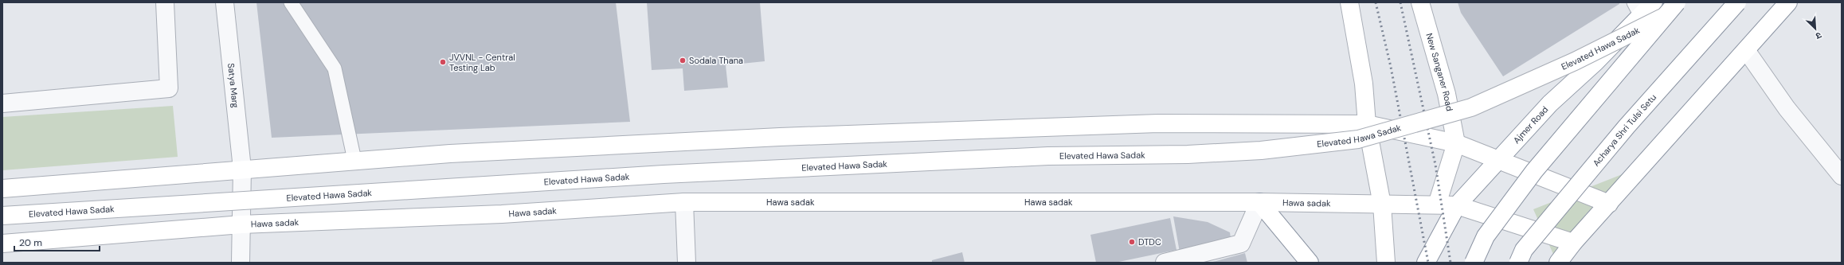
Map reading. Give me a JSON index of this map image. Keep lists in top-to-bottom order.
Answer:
{
  "streets": {
    "main road": [
      "Elevated Hawa Sadak",
      "New Sanganer Road",
      "Ajmer Road",
      "Acharya Shri Tulsi Setu",
      "Hawa sadak"
    ],
    "street": ["Satya Marg"]
  },
  "crossings": [
    ["New Sanganer Road", "Hawa sadak"],
    ["Satya Marg", "Hawa sadak"],
    ["Ajmer Road", "Hawa sadak"]
  ],
  "places": ["Sodala Thana", "JVVNL - Central Testing Lab", "DTDC"],
  "scale_bar": "20 m",
  "north": "bottom right"
}
